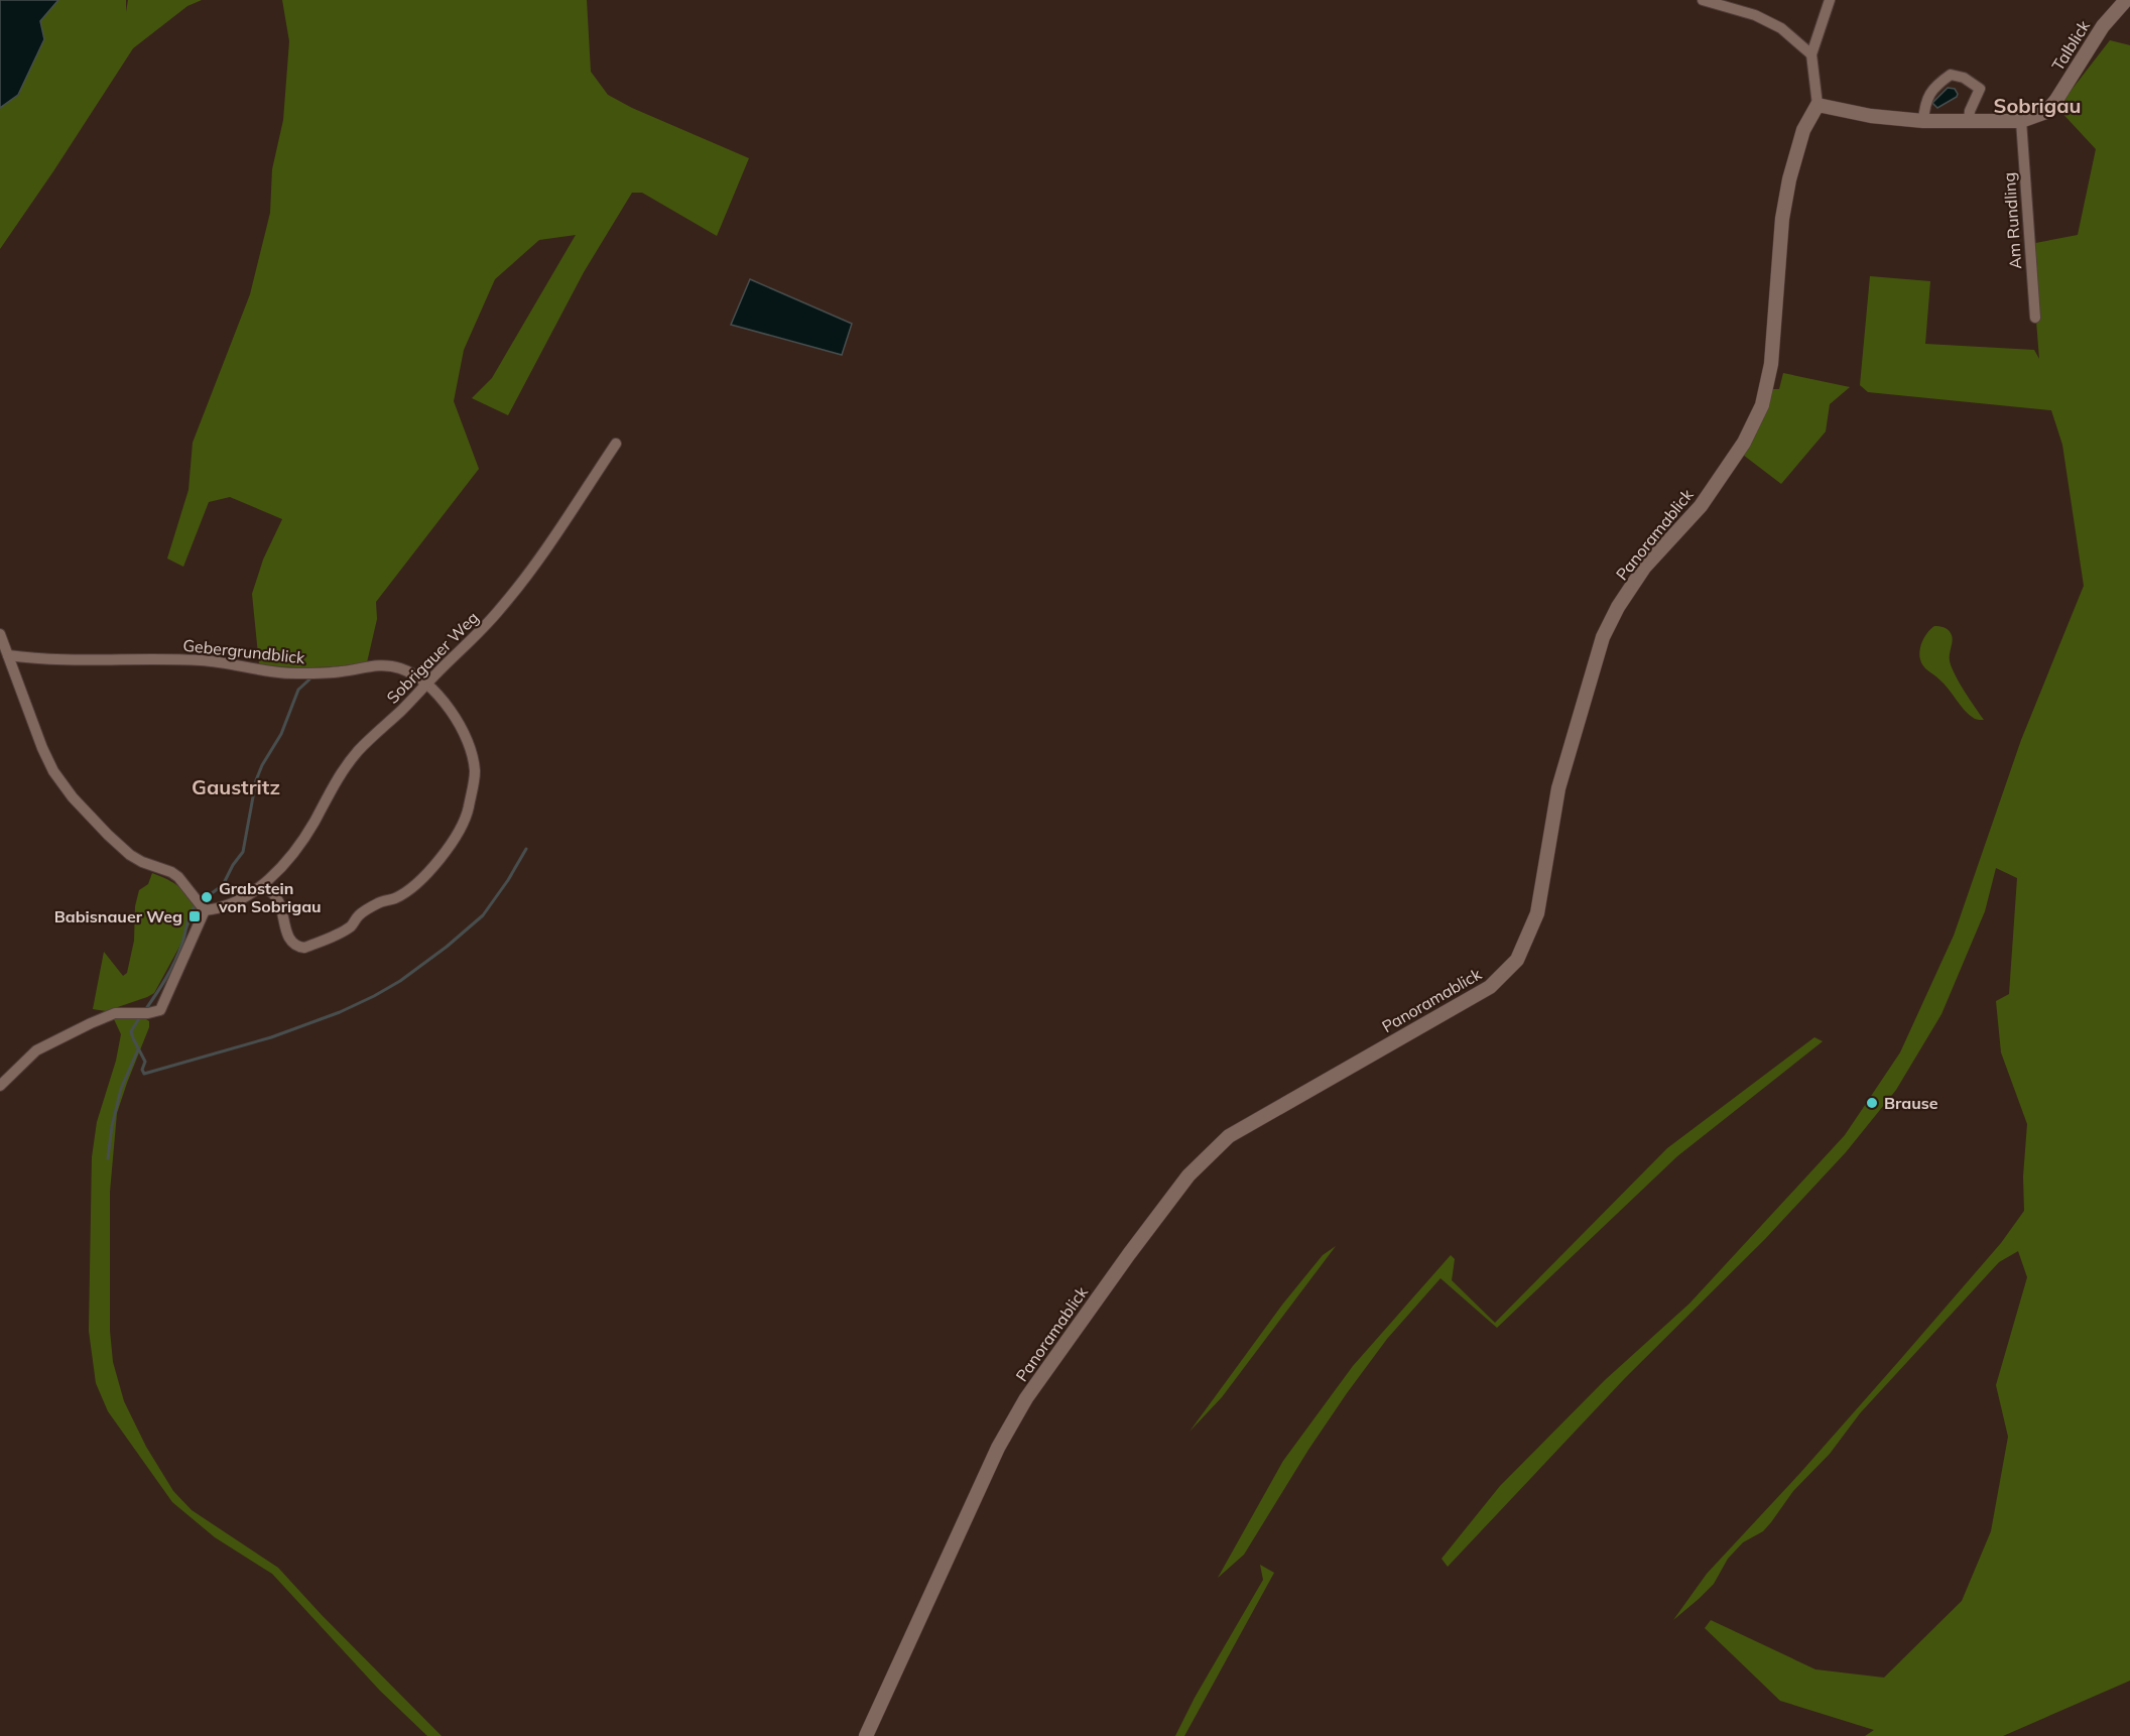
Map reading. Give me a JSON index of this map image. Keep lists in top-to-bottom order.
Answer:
{
  "streets": {
    "street": [
      "Talblick",
      "Am Rundling",
      "Panoramablick",
      "Gebergrundblick",
      "Sobrigauer Weg"
    ]
  },
  "crossings": [
    ["Talblick", "Am Rundling"],
    ["Gebergrundblick", "Sobrigauer Weg"]
  ],
  "districts": ["Sobrigau", "Gaustritz"],
  "places": {
    "other": ["Grabstein von Sobrigau", "Brause"],
    "transit": ["Babisnauer Weg"]
  }
}
